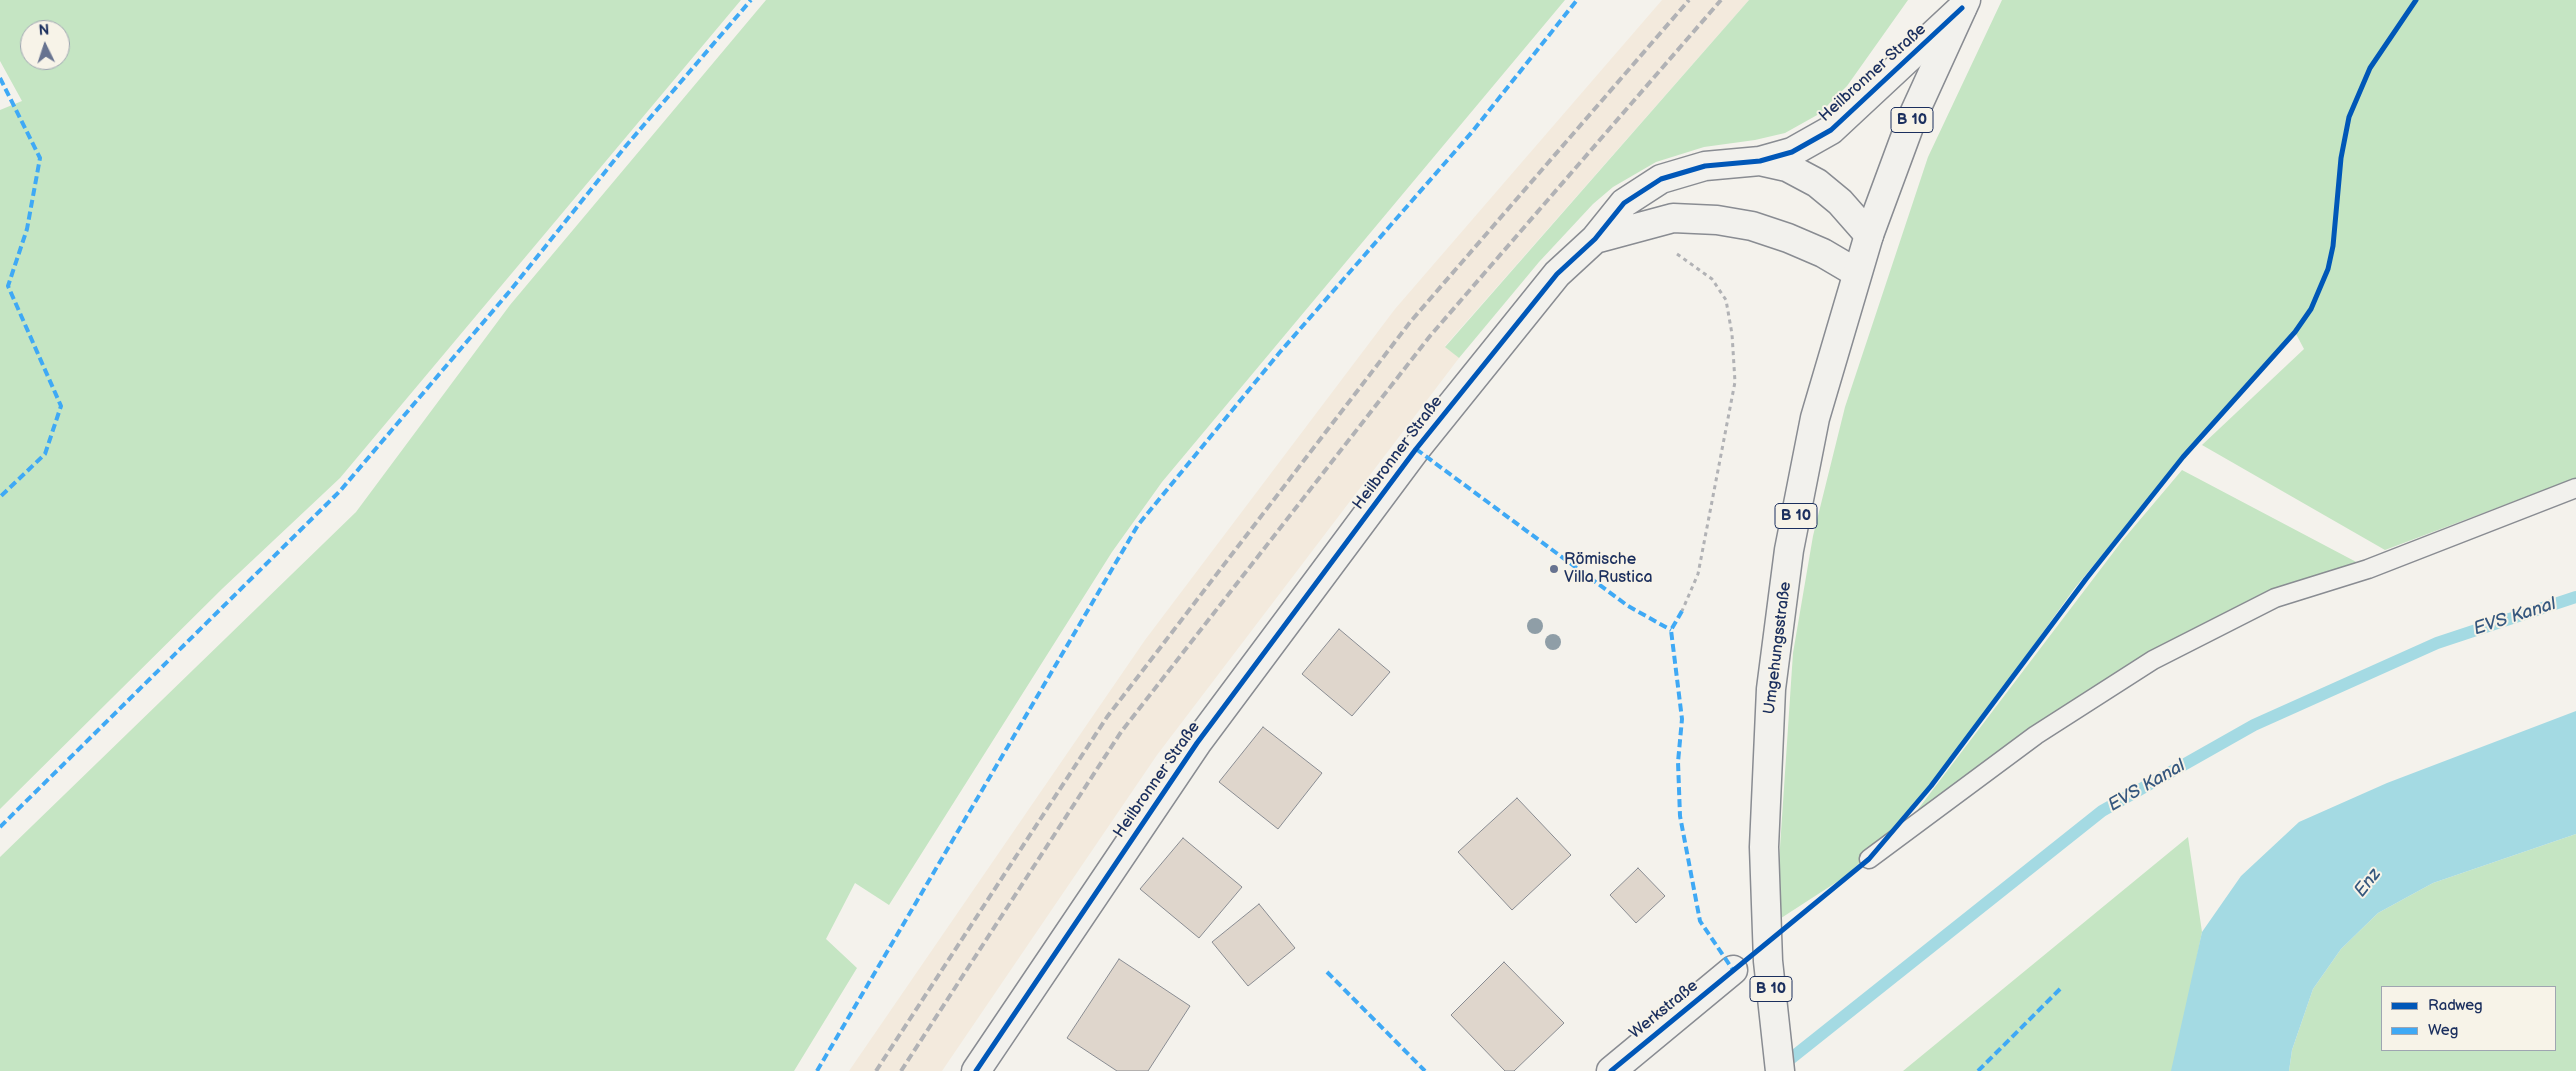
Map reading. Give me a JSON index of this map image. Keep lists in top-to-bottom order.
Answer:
{
  "streets": {
    "street": [
      "Heilbronner Straße",
      "B 10",
      "Umgehungsstraße",
      "Werkstraße"
    ]
  },
  "crossings": [
    ["Heilbronner Straße", "Umgehungsstraße"]
  ],
  "water": ["EVS Kanal", "Enz"],
  "places": ["Römische Villa Rustica"],
  "legend": ["Radweg", "Weg"],
  "north": "top"
}
